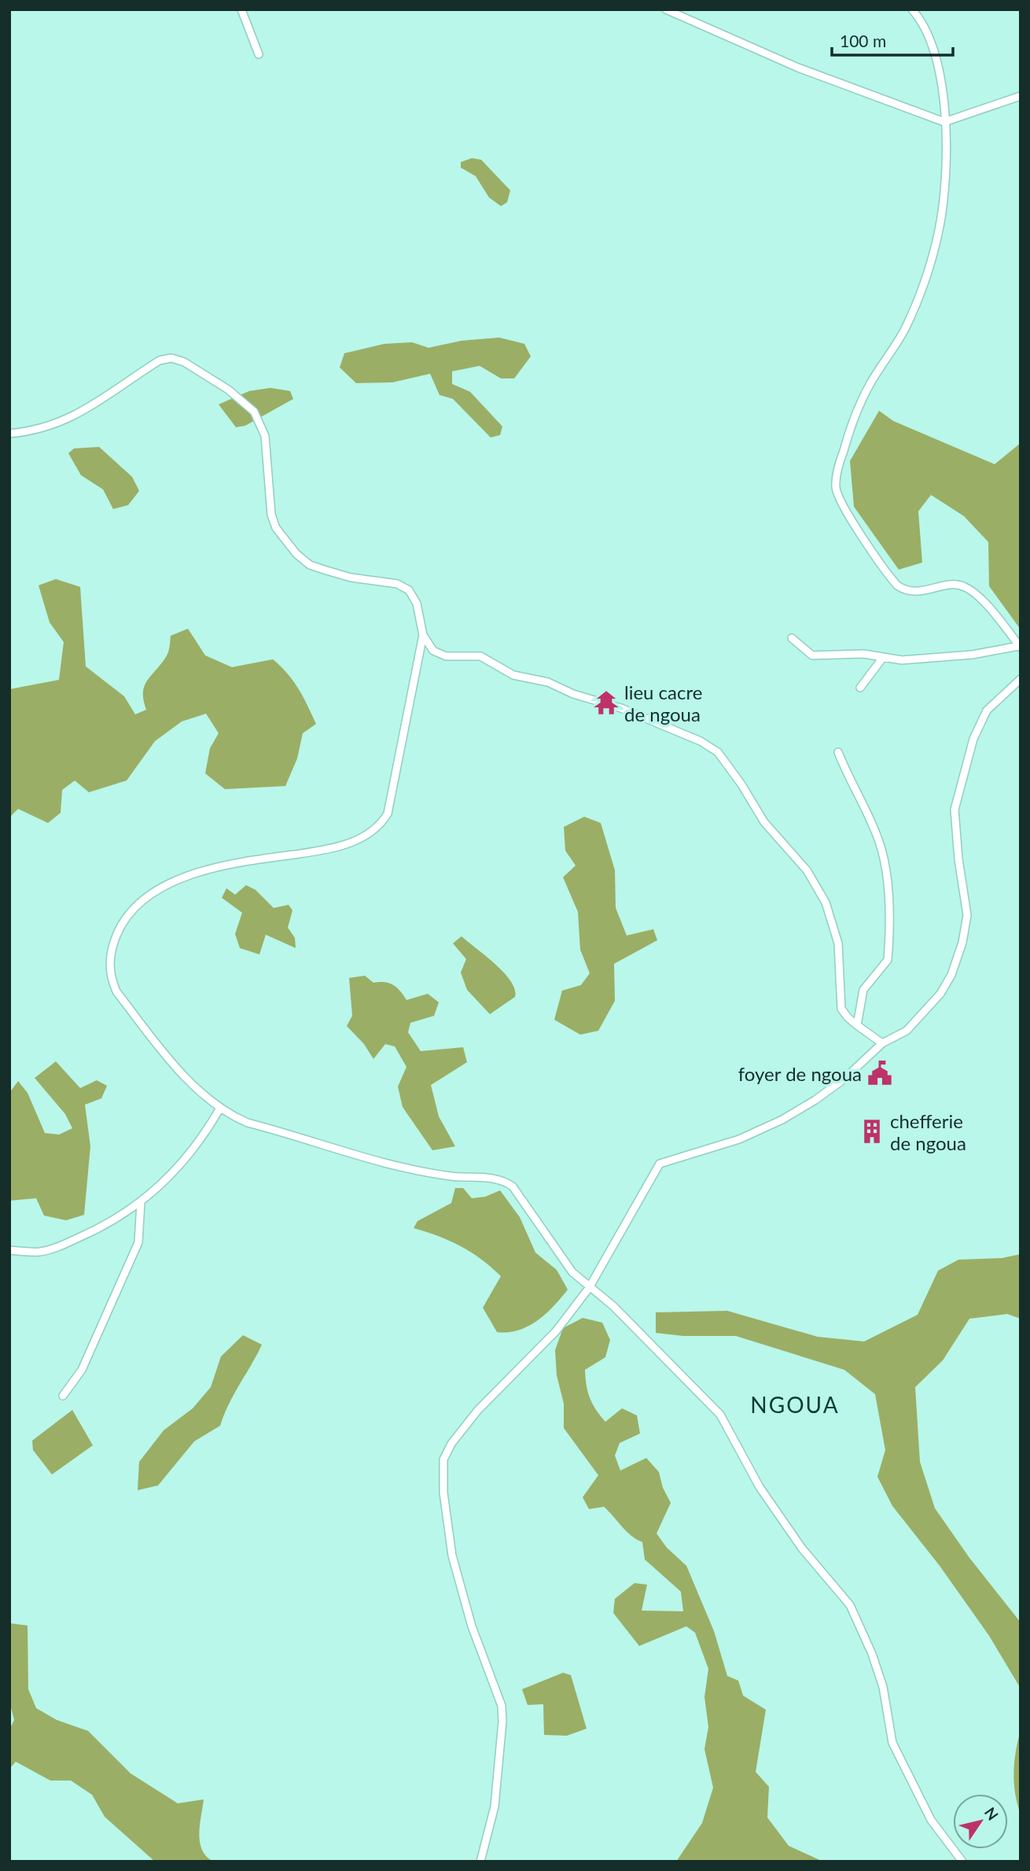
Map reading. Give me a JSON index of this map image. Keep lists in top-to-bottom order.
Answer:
{
  "districts": ["NGOUA"],
  "places": {
    "temple": ["lieu cacre de ngoua"],
    "public building": ["foyer de ngoua"],
    "building": ["chefferie de ngoua"]
  },
  "scale_bar": "100 m",
  "north": "top right"
}
